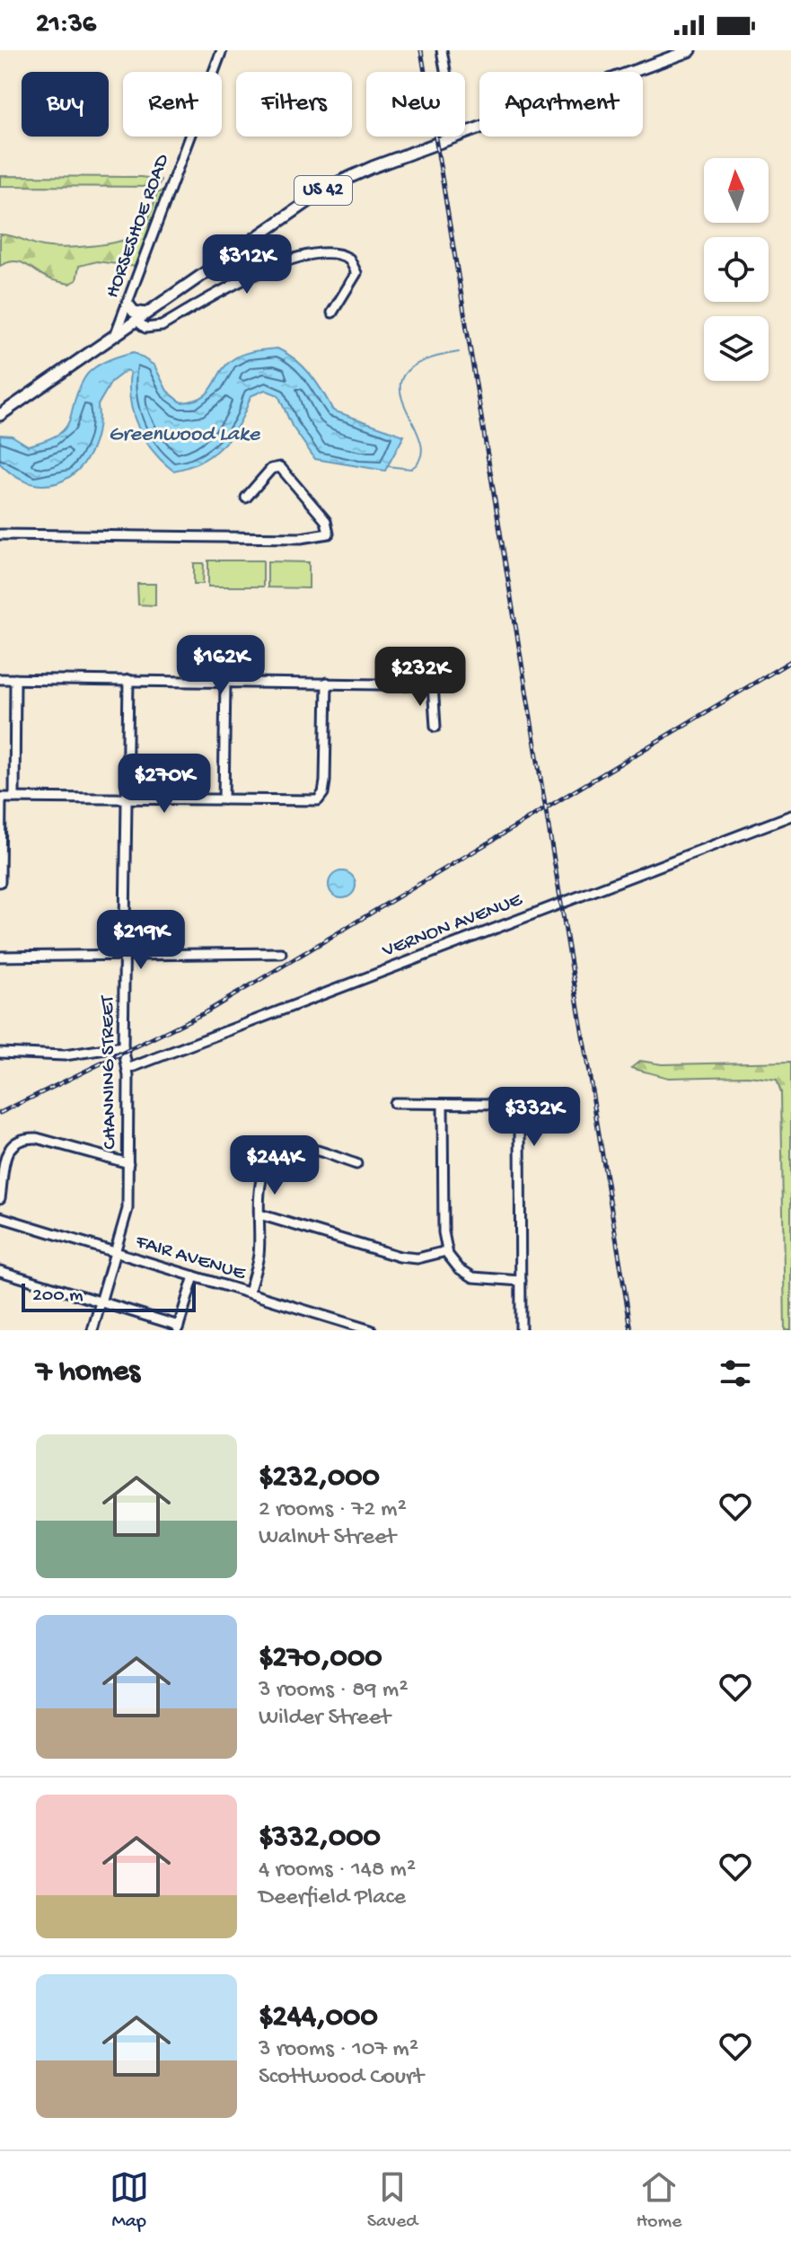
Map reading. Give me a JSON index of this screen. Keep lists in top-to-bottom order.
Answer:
{
  "streets": {
    "main road": ["US 42"],
    "street": [
      "HORSESHOE ROAD",
      "VERNON AVENUE",
      "CHANNING STREET",
      "FAIR AVENUE"
    ]
  },
  "crossings": [
    ["US 42", "HORSESHOE ROAD"],
    ["VERNON AVENUE", "CHANNING STREET"],
    ["CHANNING STREET", "FAIR AVENUE"]
  ],
  "water": ["Greenwood Lake"],
  "scale_bar": "200 m",
  "north": "top",
  "page": {
    "status": "21:36",
    "chip": [
      "Buy",
      "Rent",
      "Filters",
      "New",
      "Apartment"
    ],
    "price": [
      "$312K",
      "$162K",
      "$232K",
      "$270K",
      "$219K",
      "$332K",
      "$244K"
    ],
    "scale": "200 m",
    "heading": "7 homes",
    "list": [
      {
        "name": "$232,000",
        "note": "2 rooms · 72 m² · Walnut Street"
      },
      {
        "name": "$270,000",
        "note": "3 rooms · 89 m² · Wilder Street"
      },
      {
        "name": "$332,000",
        "note": "4 rooms · 148 m² · Deerfield Place"
      },
      {
        "name": "$244,000",
        "note": "3 rooms · 107 m² · Scottwood Court"
      }
    ],
    "tabs": ["Map", "Saved", "Home"]
  }
}
